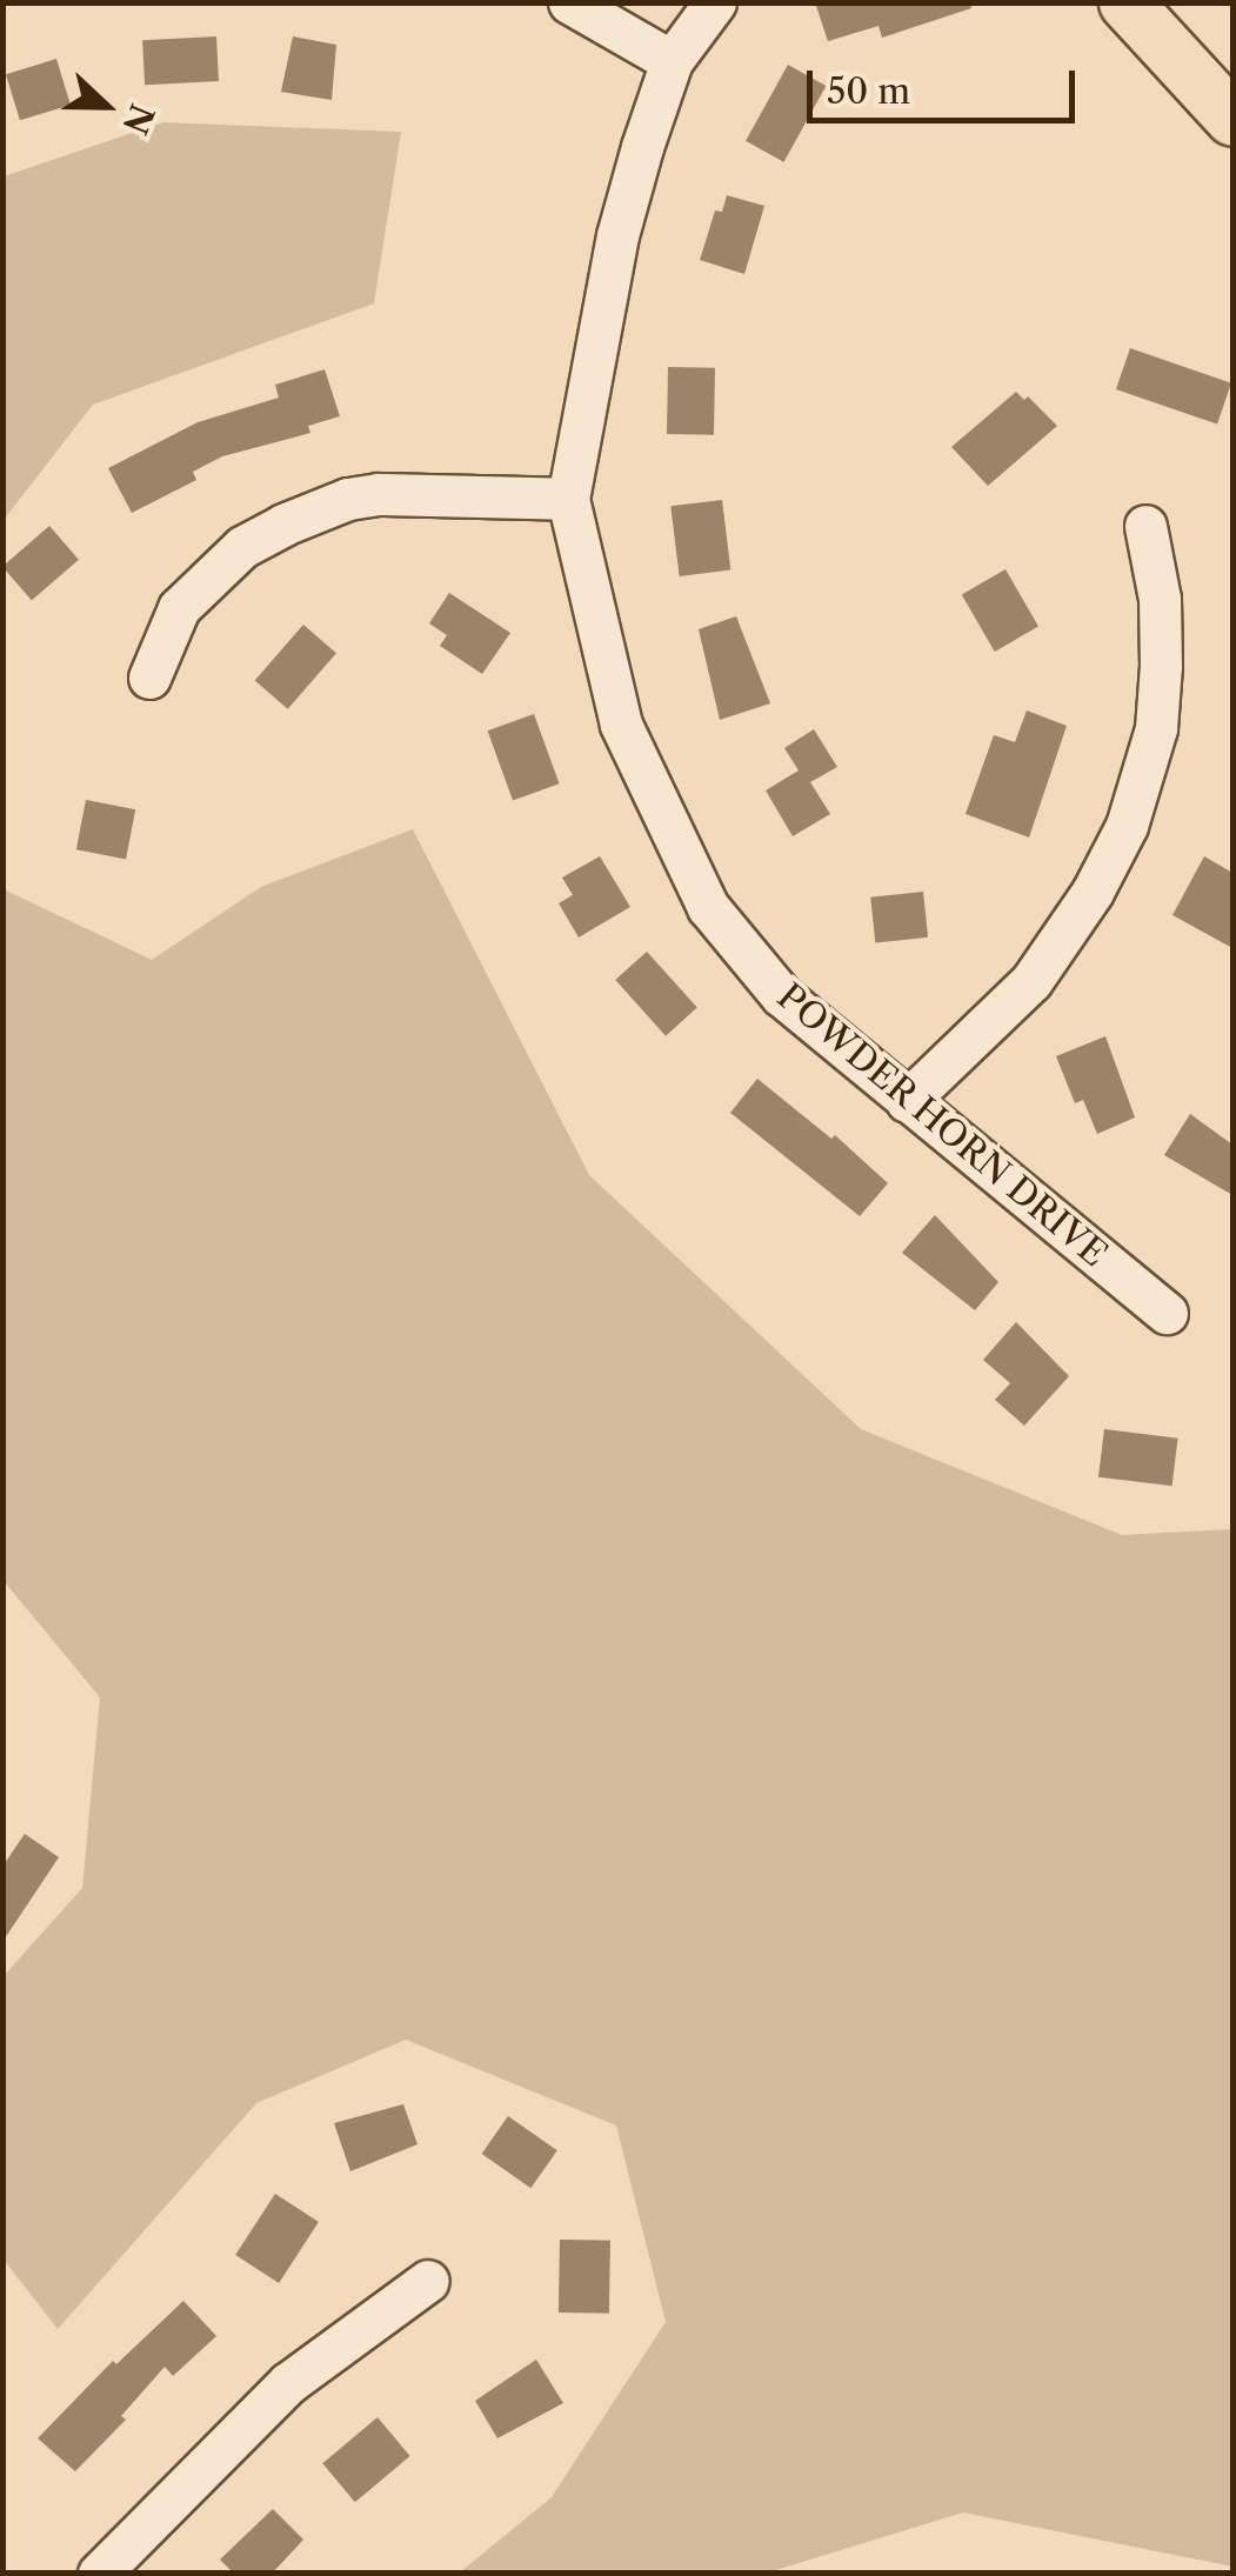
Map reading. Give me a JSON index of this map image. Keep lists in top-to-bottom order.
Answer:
{
  "streets": {
    "street": ["POWDER HORN DRIVE"]
  },
  "scale_bar": "50 m",
  "north": "right"
}
